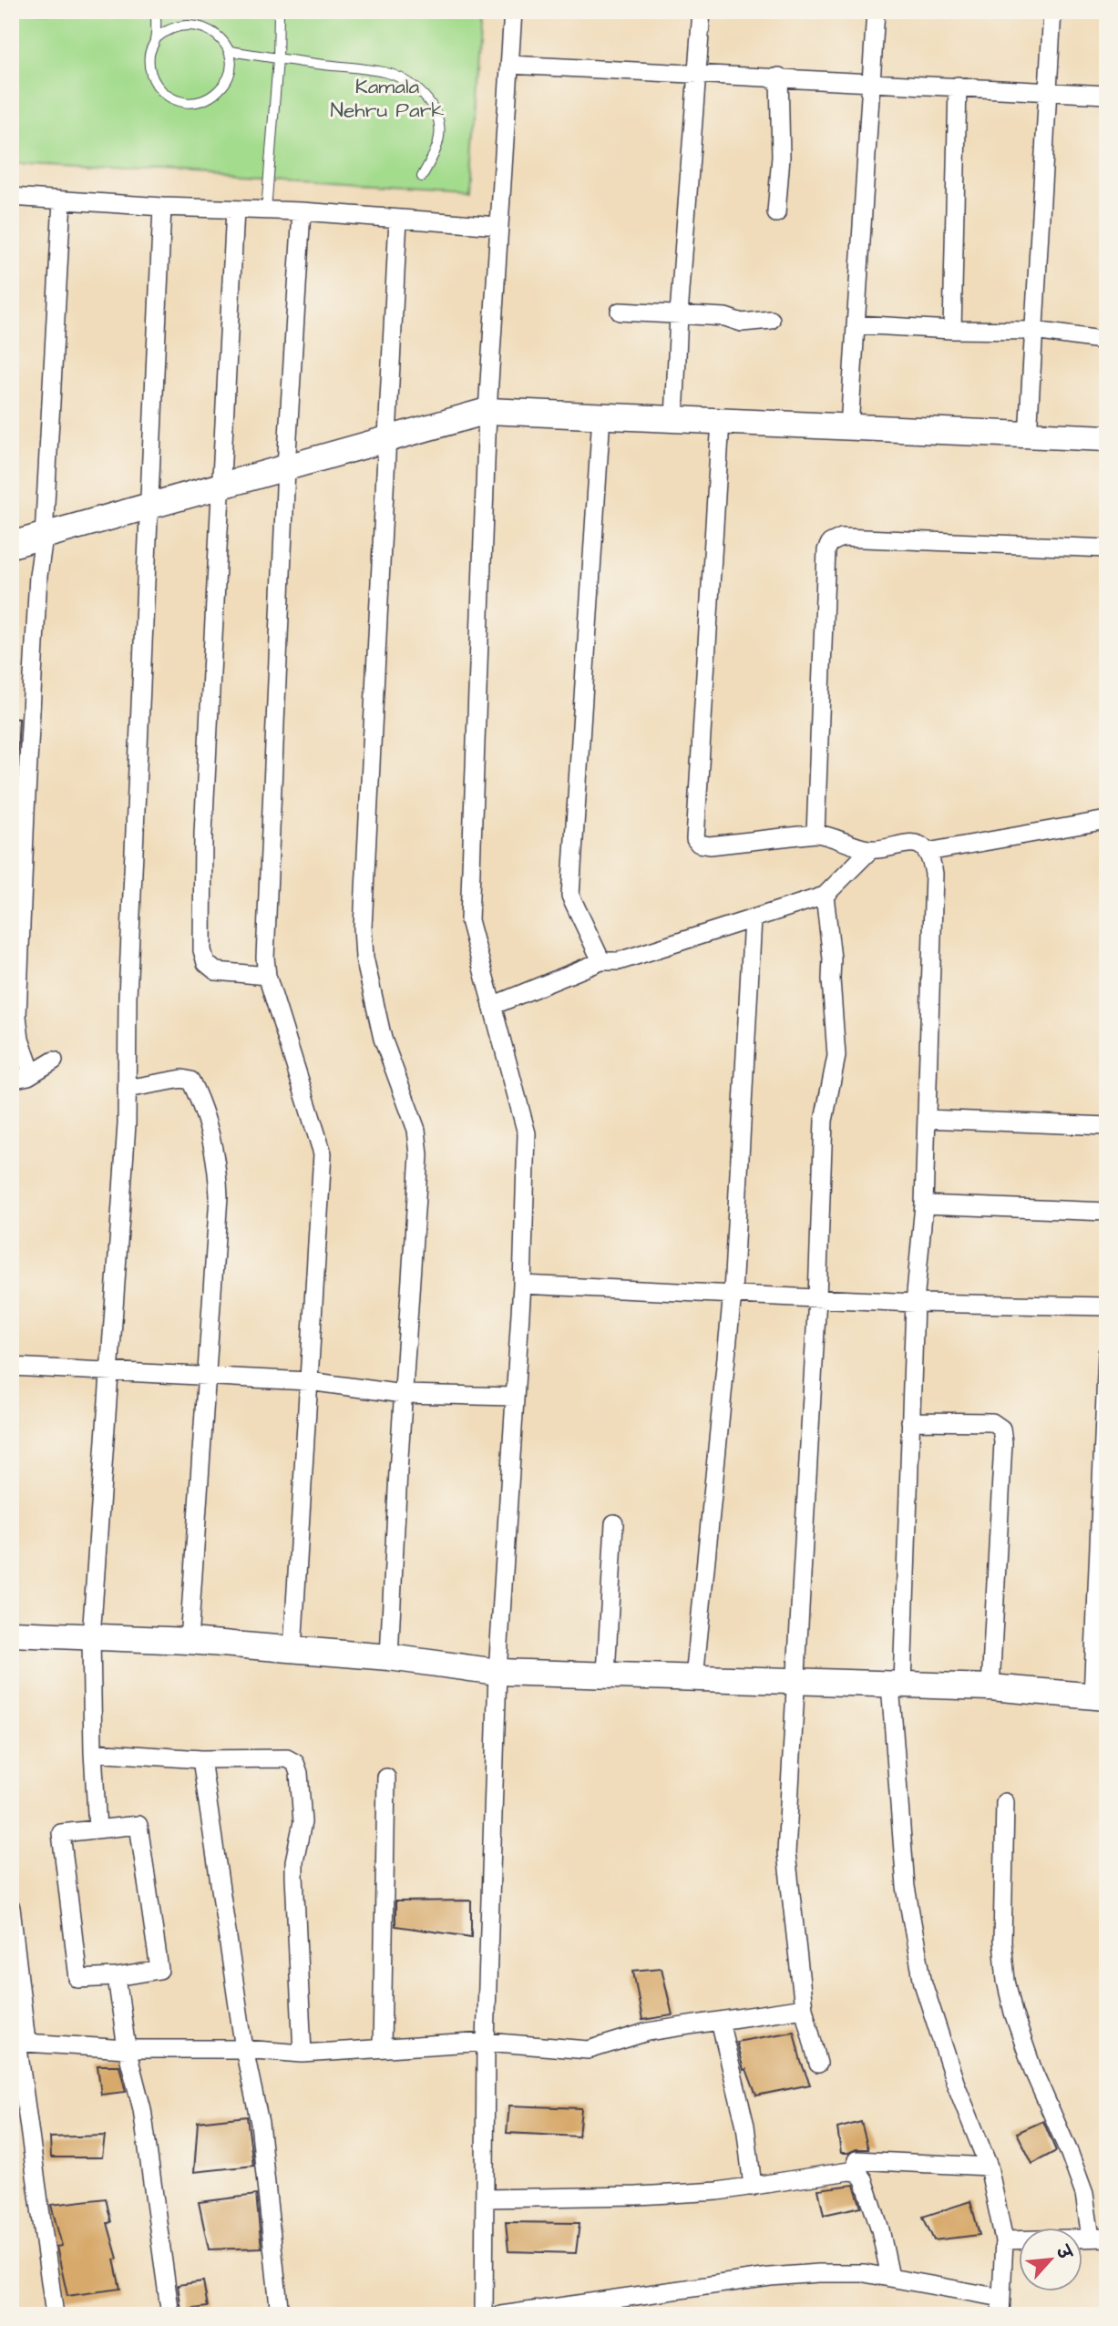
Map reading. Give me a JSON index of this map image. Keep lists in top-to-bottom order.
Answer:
{
  "parks": ["Kamala Nehru Park"],
  "north": "top right"
}
